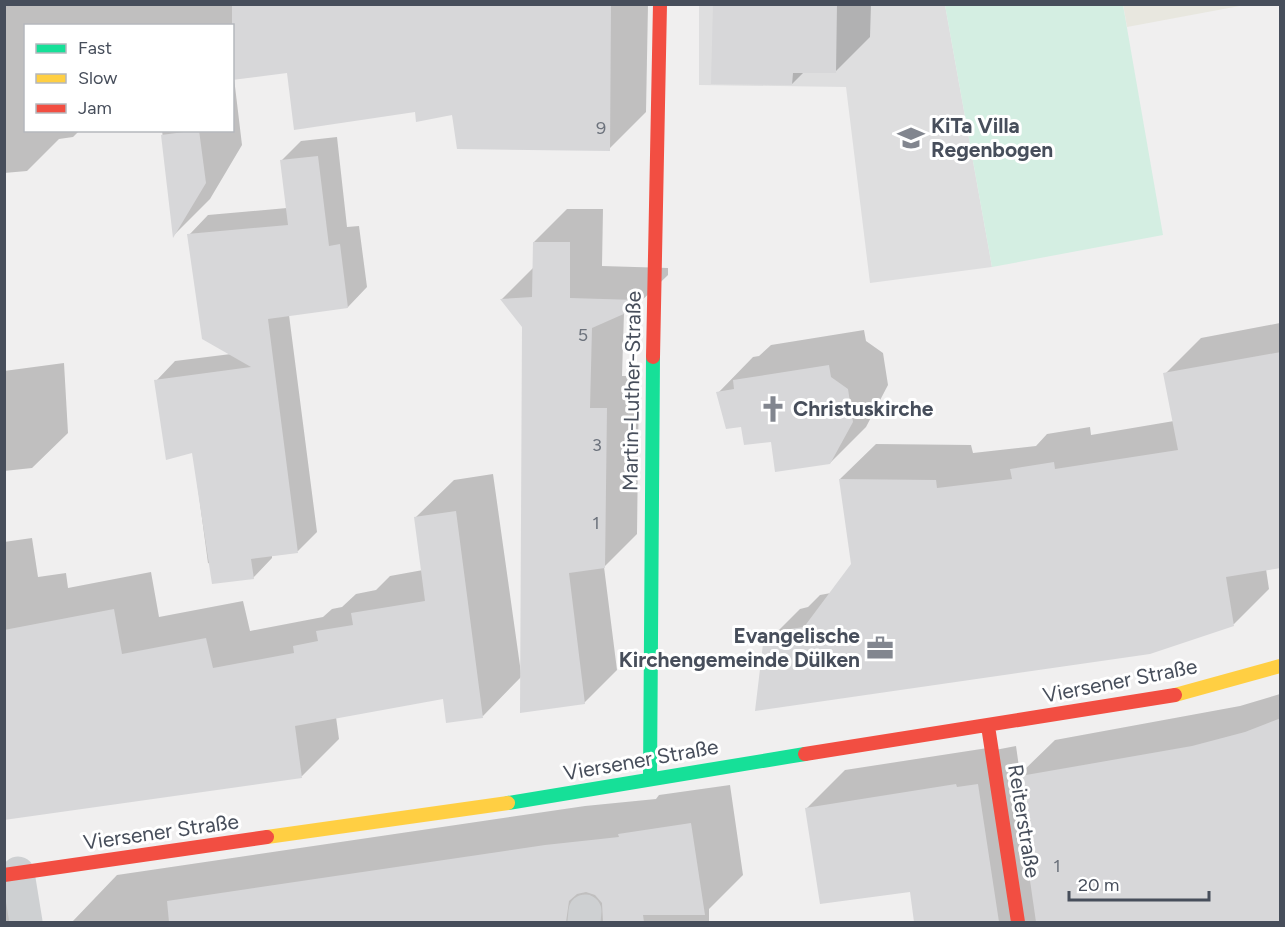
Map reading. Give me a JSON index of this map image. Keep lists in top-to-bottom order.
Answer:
{
  "streets": {
    "main road": ["Martin-Luther-Straße", "Viersener Straße", "Reiterstraße"]
  },
  "crossings": [
    ["Martin-Luther-Straße", "Viersener Straße"],
    ["Viersener Straße", "Reiterstraße"]
  ],
  "places": {
    "school or university": ["KiTa Villa Regenbogen"],
    "church": ["Christuskirche"],
    "office": ["Evangelische Kirchengemeinde Dülken"]
  },
  "house_numbers": [
    "9",
    "5",
    "3",
    "1",
    "1"
  ],
  "legend": ["Fast", "Slow", "Jam"],
  "scale_bar": "20 m"
}
